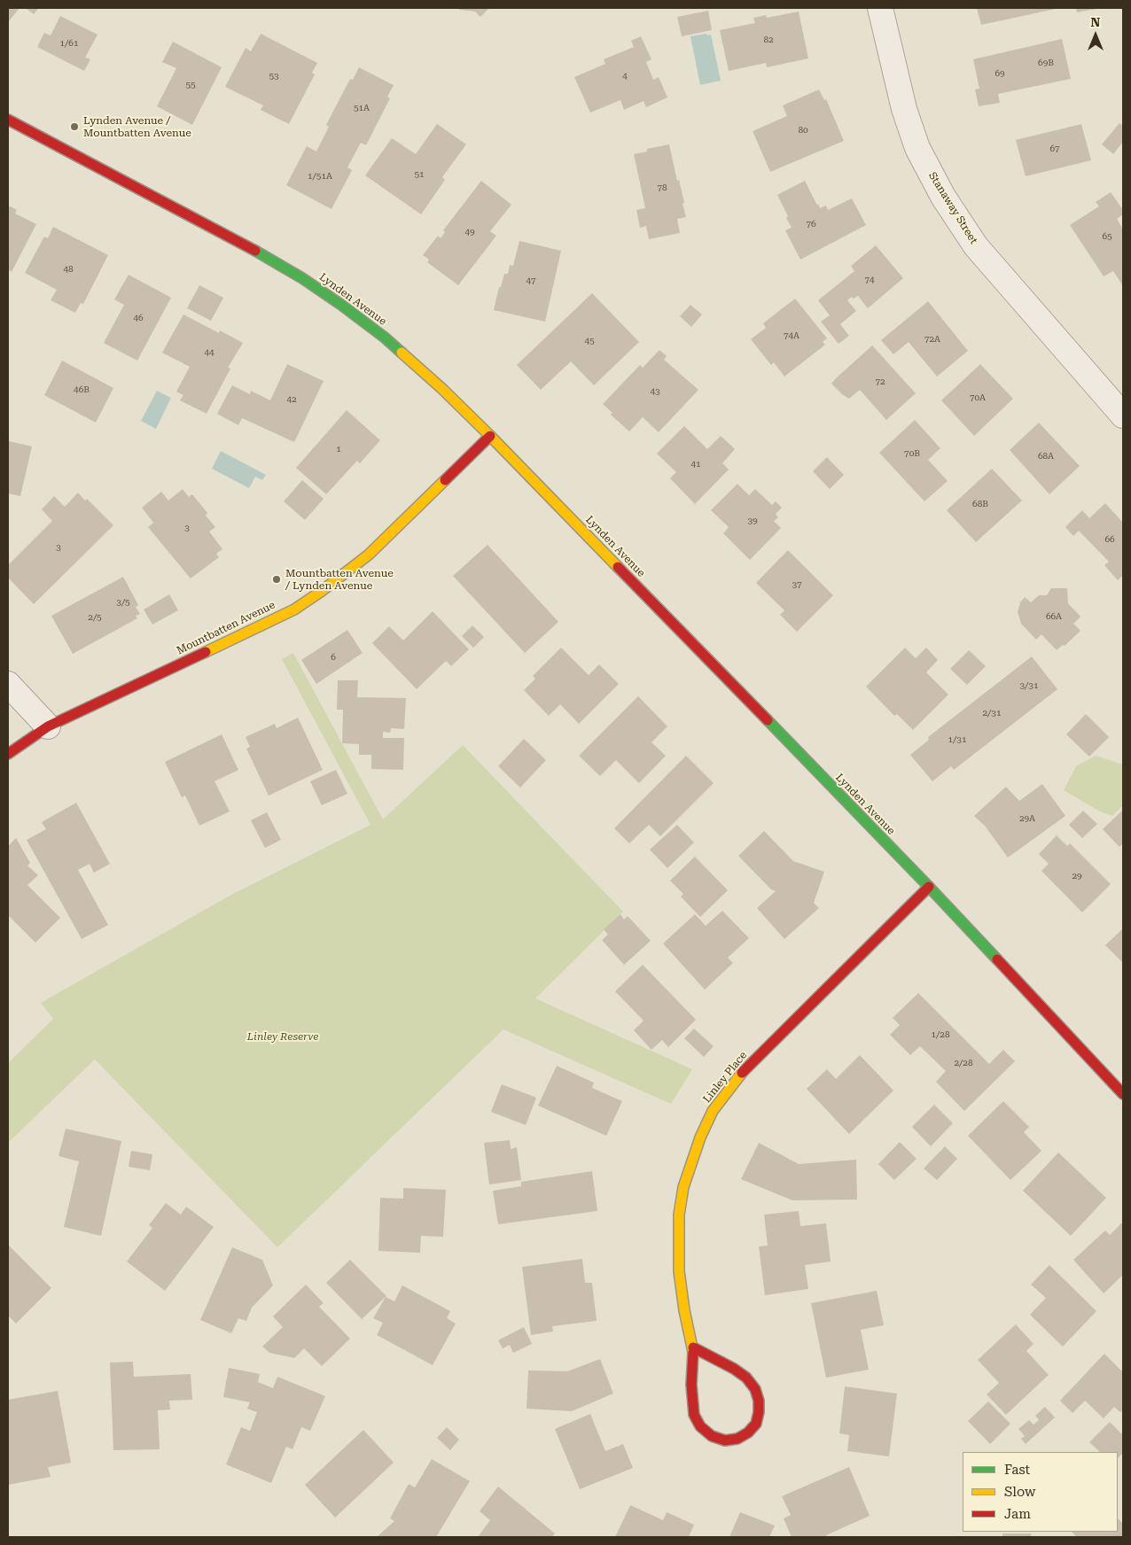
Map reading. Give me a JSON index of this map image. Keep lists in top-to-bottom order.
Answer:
{
  "streets": {
    "street": [
      "Stanaway Street",
      "Lynden Avenue",
      "Mountbatten Avenue",
      "Linley Place"
    ]
  },
  "crossings": [
    ["Lynden Avenue", "Mountbatten Avenue"],
    ["Lynden Avenue", "Linley Place"]
  ],
  "parks": ["Linley Reserve"],
  "places": ["Lynden Avenue / Mountbatten Avenue", "Mountbatten Avenue / Lynden Avenue"],
  "house_numbers": [
    "82",
    "1/61",
    "69B",
    "69",
    "53",
    "4",
    "55",
    "51A",
    "80",
    "67",
    "51",
    "1/51A",
    "78",
    "76",
    "49",
    "65",
    "48",
    "74",
    "47",
    "46",
    "74A",
    "72A",
    "45",
    "44",
    "72",
    "46B",
    "43",
    "70A",
    "42",
    "1",
    "70B",
    "68A",
    "41",
    "68B",
    "39",
    "3",
    "66",
    "3",
    "37",
    "3/5",
    "66A",
    "2/5",
    "6",
    "3/31",
    "2/31",
    "1/31",
    "29A",
    "29",
    "1/28",
    "2/28"
  ],
  "legend": ["Fast", "Slow", "Jam"],
  "north": "top"
}
